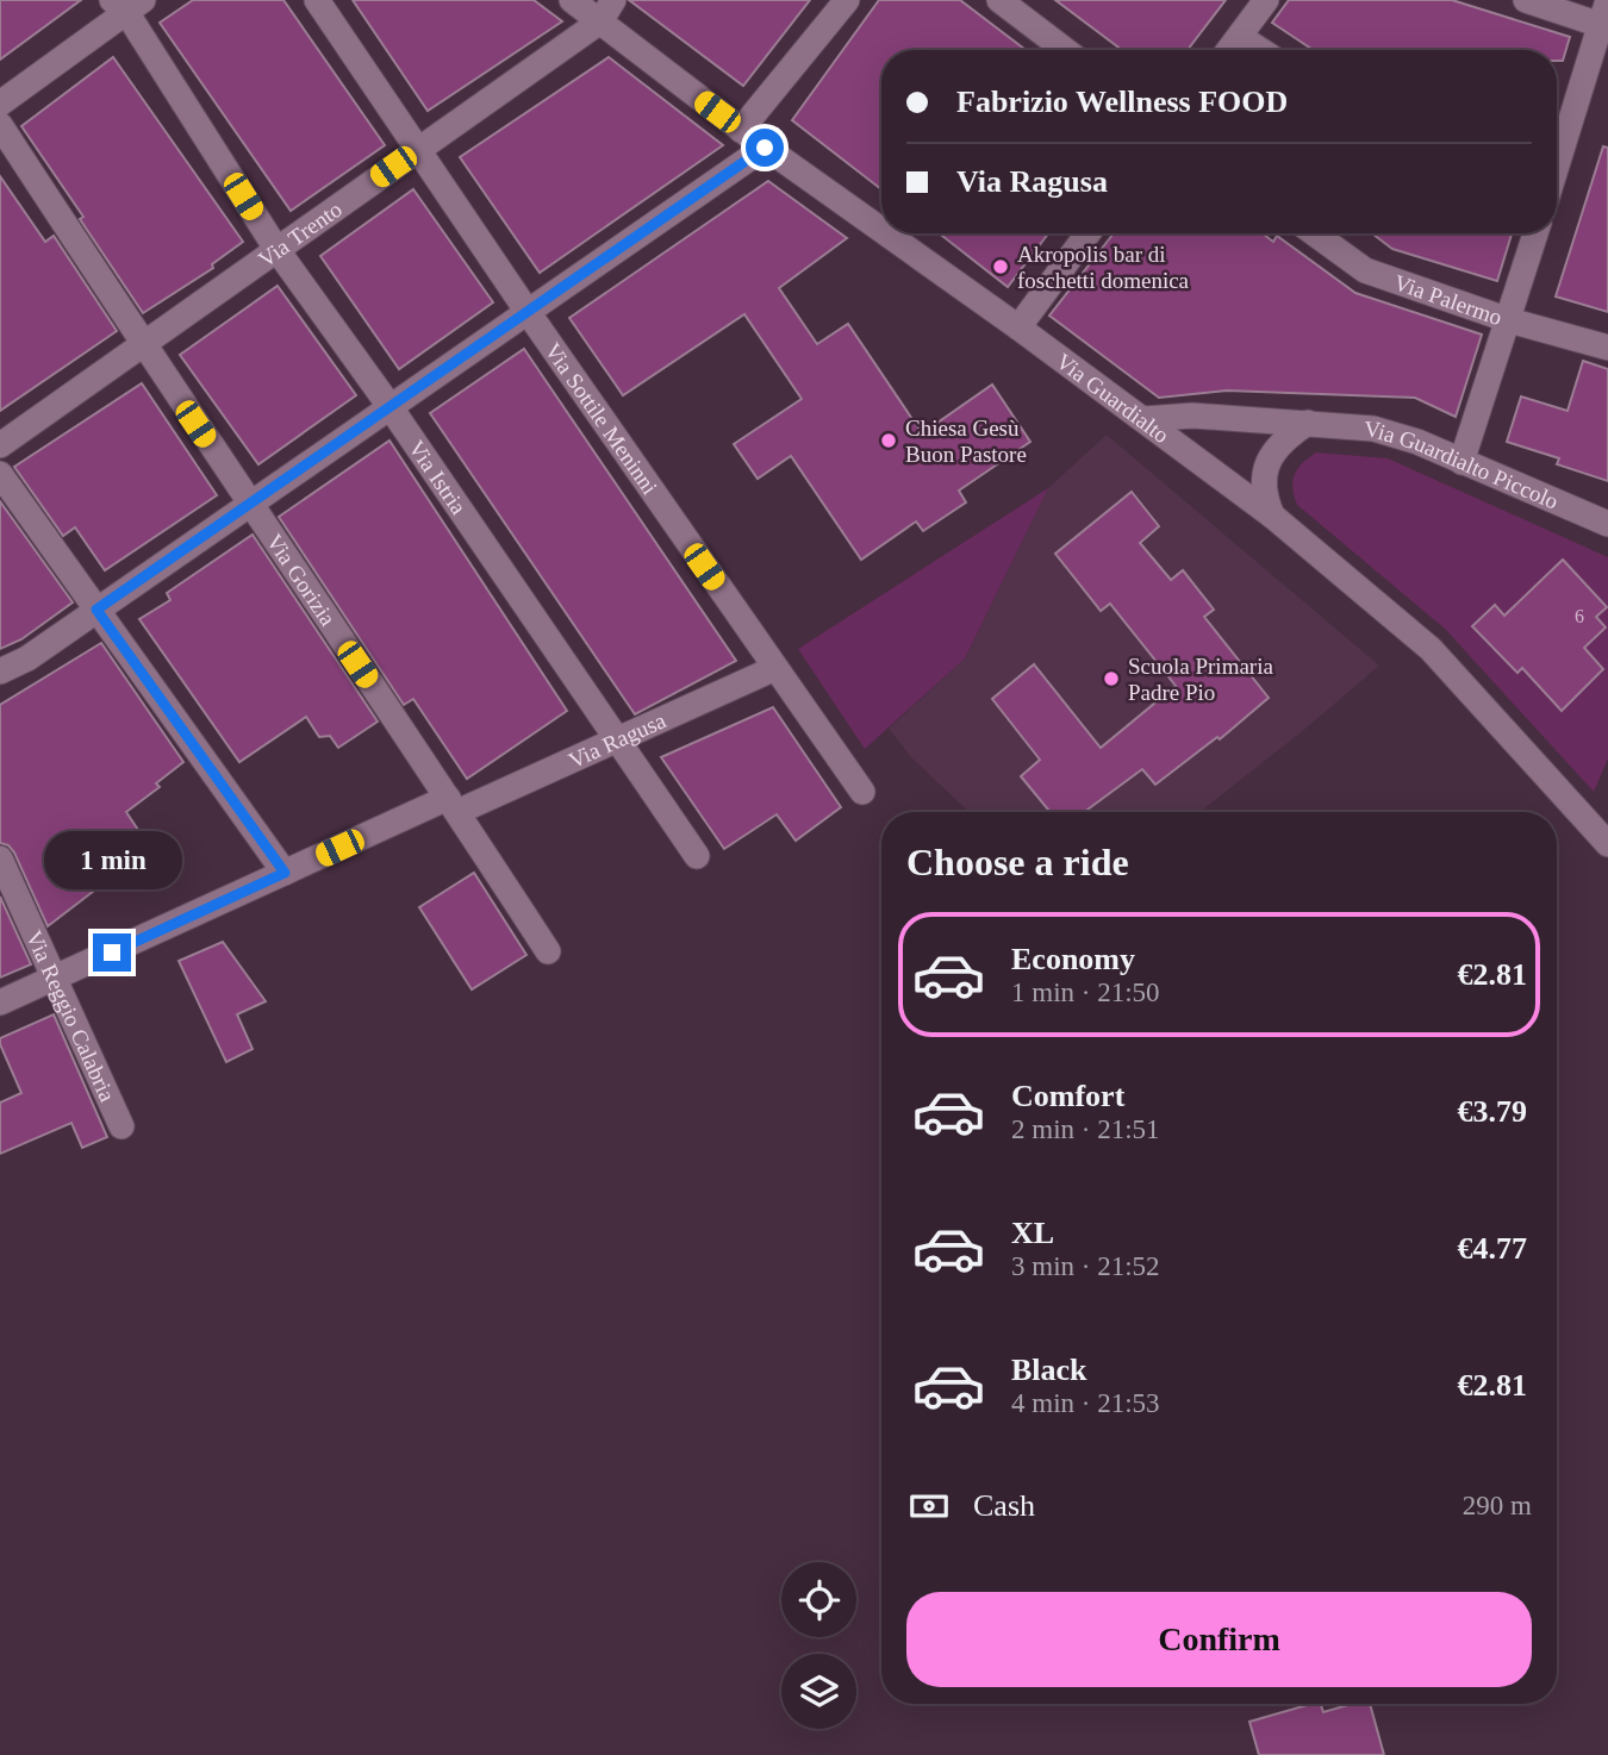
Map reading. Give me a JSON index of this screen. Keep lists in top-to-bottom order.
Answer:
{
  "streets": {
    "street": [
      "Via Trento",
      "Via Palermo",
      "Via Guardialto",
      "Via Sottile Meninni",
      "Via Guardialto Piccolo",
      "Via Istria",
      "Via Gorizia",
      "Via Ragusa",
      "Via Reggio Calabria"
    ]
  },
  "crossings": [
    ["Via Trento", "Via Guardialto"],
    ["Via Trento", "Via Sottile Meninni"],
    ["Via Trento", "Via Istria"],
    ["Via Trento", "Via Gorizia"],
    ["Via Guardialto", "Via Guardialto Piccolo"],
    ["Via Sottile Meninni", "Via Ragusa"],
    ["Via Istria", "Via Ragusa"],
    ["Via Gorizia", "Via Ragusa"],
    ["Via Ragusa", "Via Reggio Calabria"]
  ],
  "places": ["Akropolis bar di foschetti domenica", "Chiesa Gesù Buon Pastore", "Scuola Primaria Padre Pio"],
  "house_numbers": ["6"],
  "page": {
    "banner": ["Fabrizio Wellness FOOD", "Via Ragusa"],
    "heading": "Choose a ride",
    "bubble": "1 min",
    "list": [
      {
        "name": "Economy",
        "note": "1 min · 21:50",
        "value": "€2.81"
      },
      {
        "name": "Comfort",
        "note": "2 min · 21:51",
        "value": "€3.79"
      },
      {
        "name": "XL",
        "note": "3 min · 21:52",
        "value": "€4.77"
      },
      {
        "name": "Black",
        "note": "4 min · 21:53",
        "value": "€2.81"
      }
    ],
    "pay": ["Cash", "290 m"],
    "buttons": "Confirm"
  }
}
